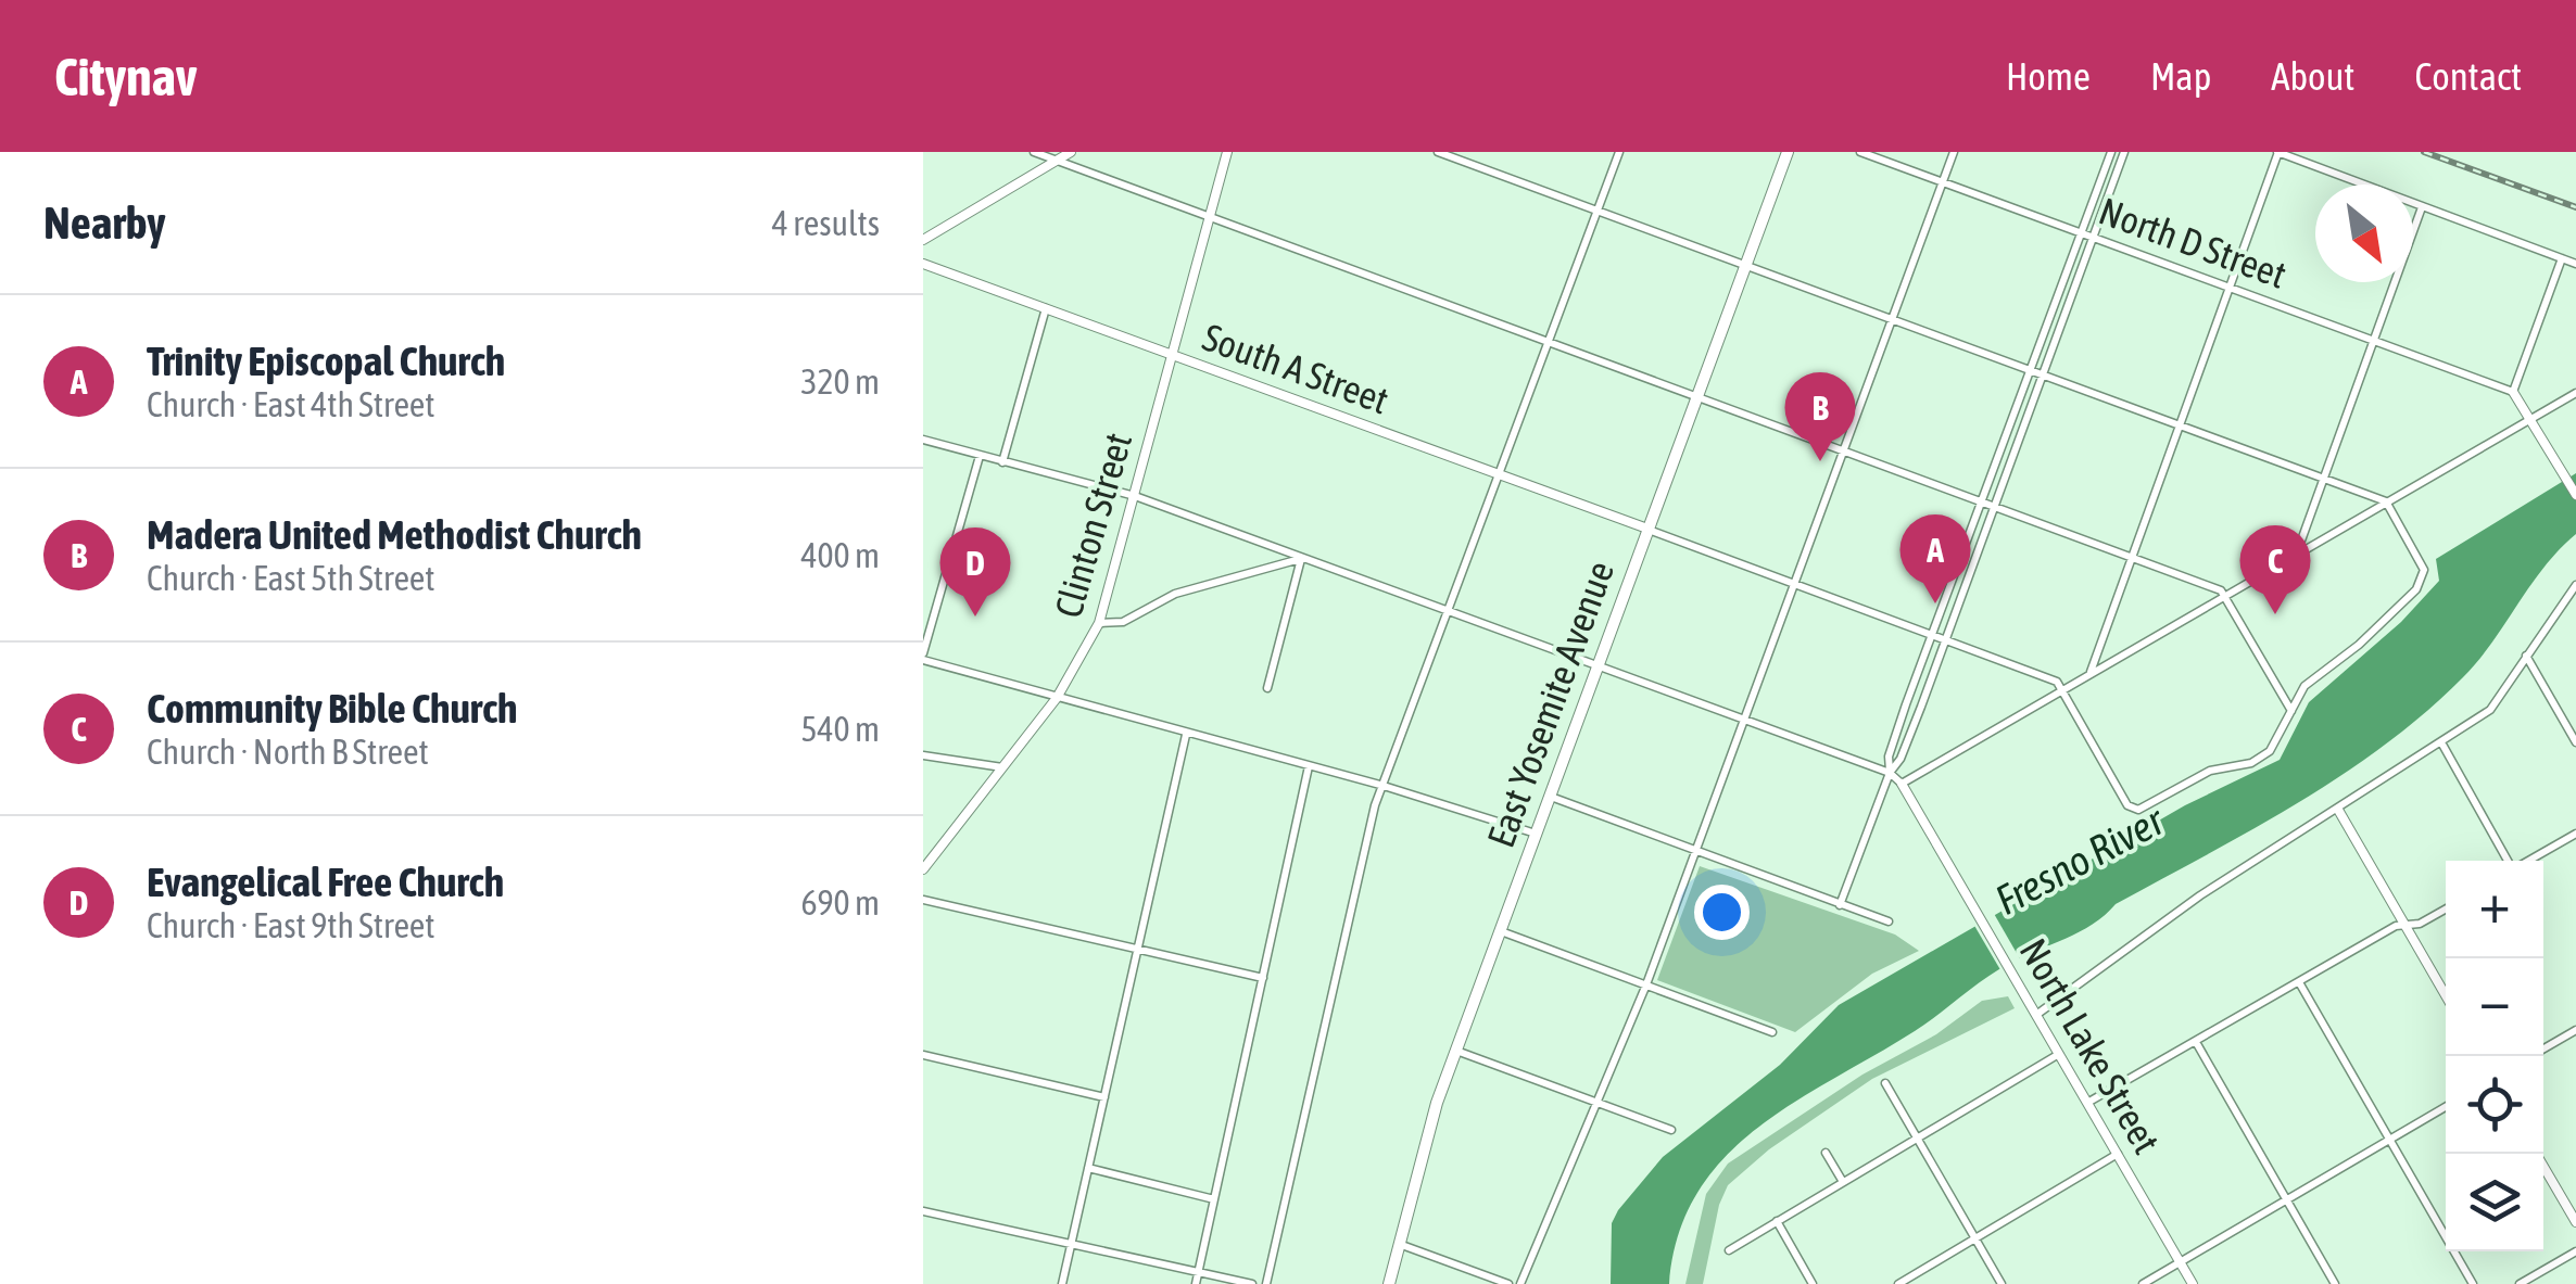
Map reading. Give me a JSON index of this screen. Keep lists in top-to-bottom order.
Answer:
{
  "streets": {
    "main road": ["East Yosemite Avenue"],
    "street": [
      "North D Street",
      "South A Street",
      "Clinton Street",
      "North Lake Street"
    ]
  },
  "crossings": [
    ["South A Street", "Clinton Street"],
    ["South A Street", "East Yosemite Avenue"],
    ["Clinton Street", "North Lake Street"],
    ["East Yosemite Avenue", "North Lake Street"]
  ],
  "water": ["Fresno River"],
  "north": "bottom right",
  "page": {
    "header": "Citynav",
    "nav": [
      "Home",
      "Map",
      "About",
      "Contact"
    ],
    "heading": ["Nearby", "4 results"],
    "list": [
      {
        "mark": "A",
        "name": "Trinity Episcopal Church",
        "note": "Church · East 4th Street",
        "value": "320 m"
      },
      {
        "mark": "B",
        "name": "Madera United Methodist Church",
        "note": "Church · East 5th Street",
        "value": "400 m"
      },
      {
        "mark": "C",
        "name": "Community Bible Church",
        "note": "Church · North B Street",
        "value": "540 m"
      },
      {
        "mark": "D",
        "name": "Evangelical Free Church",
        "note": "Church · East 9th Street",
        "value": "690 m"
      }
    ],
    "pins": [
      "B",
      "A",
      "C",
      "D"
    ],
    "map_buttons": ["+", "−"]
  }
}
